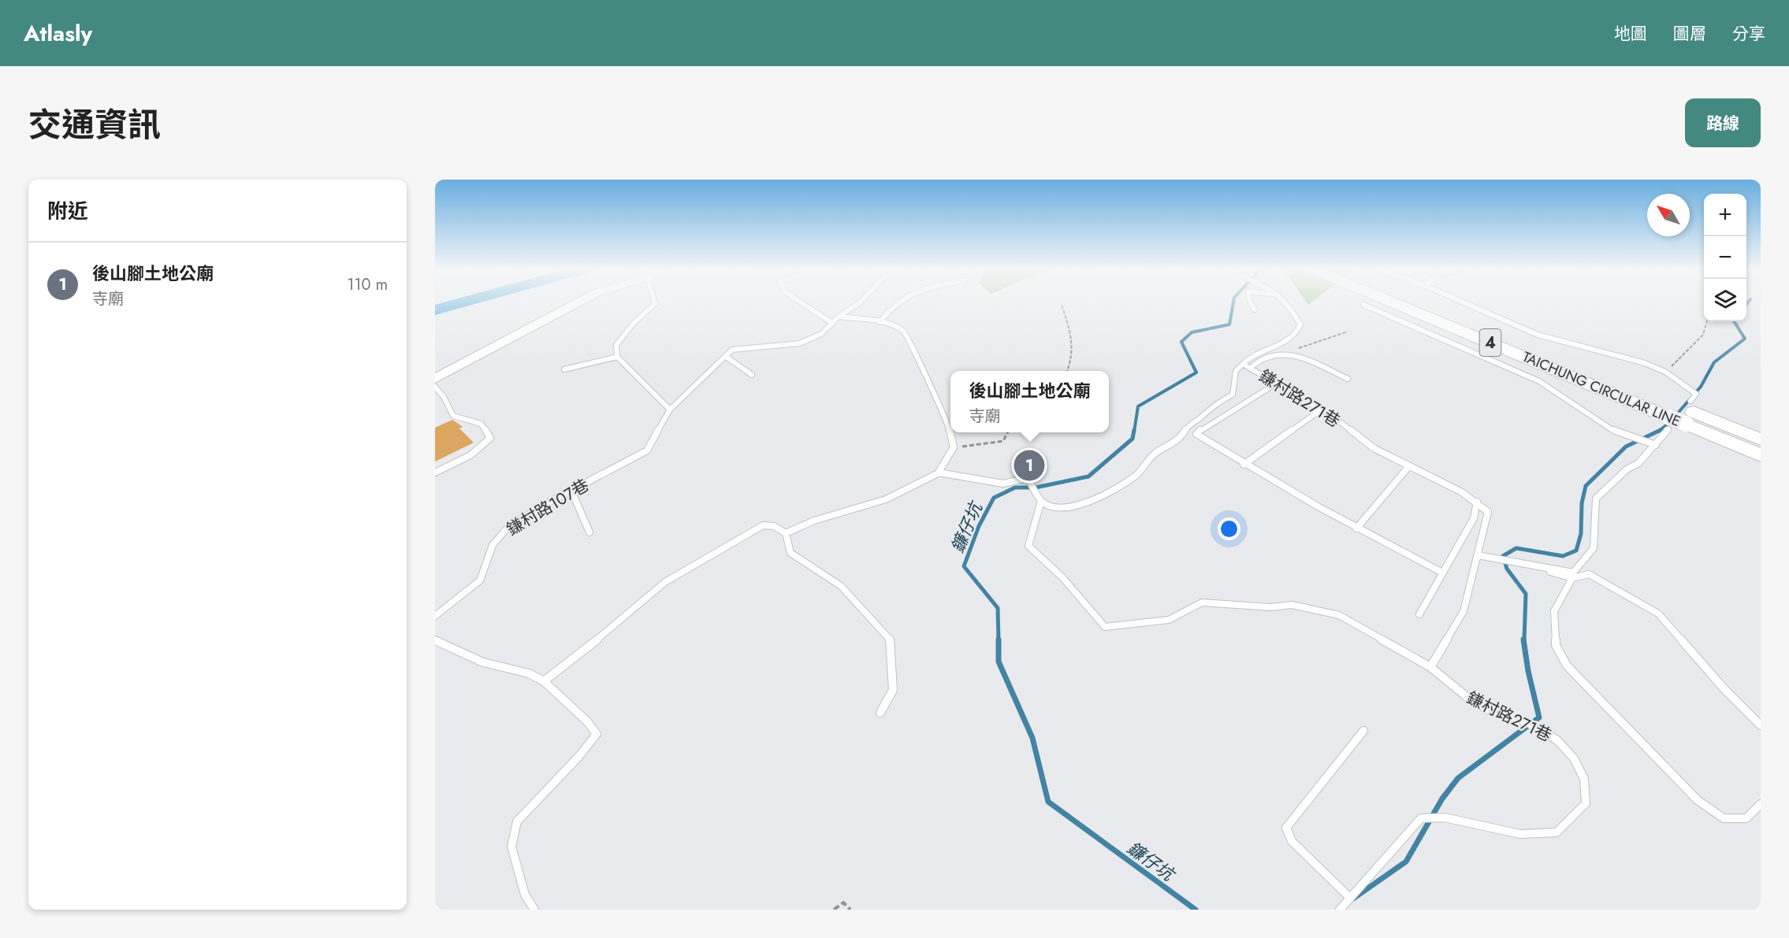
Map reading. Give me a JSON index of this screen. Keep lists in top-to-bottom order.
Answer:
{
  "streets": {
    "highway": ["4", "TAICHUNG CIRCULAR LINE"],
    "lane": ["鎌村路271巷", "鎌村路107巷"]
  },
  "water": ["鐮仔坑"],
  "north": "top left",
  "page": {
    "header": "Atlasly",
    "nav": ["地圖", "圖層", "分享"],
    "title": "交通資訊",
    "buttons": "路線",
    "heading": "附近",
    "map_buttons": ["+", "−"],
    "list": [
      {
        "mark": "1",
        "name": "後山腳土地公廟",
        "note": "寺廟",
        "value": "110 m"
      }
    ],
    "popup": ["後山腳土地公廟", "寺廟"],
    "pins": "1"
  }
}
